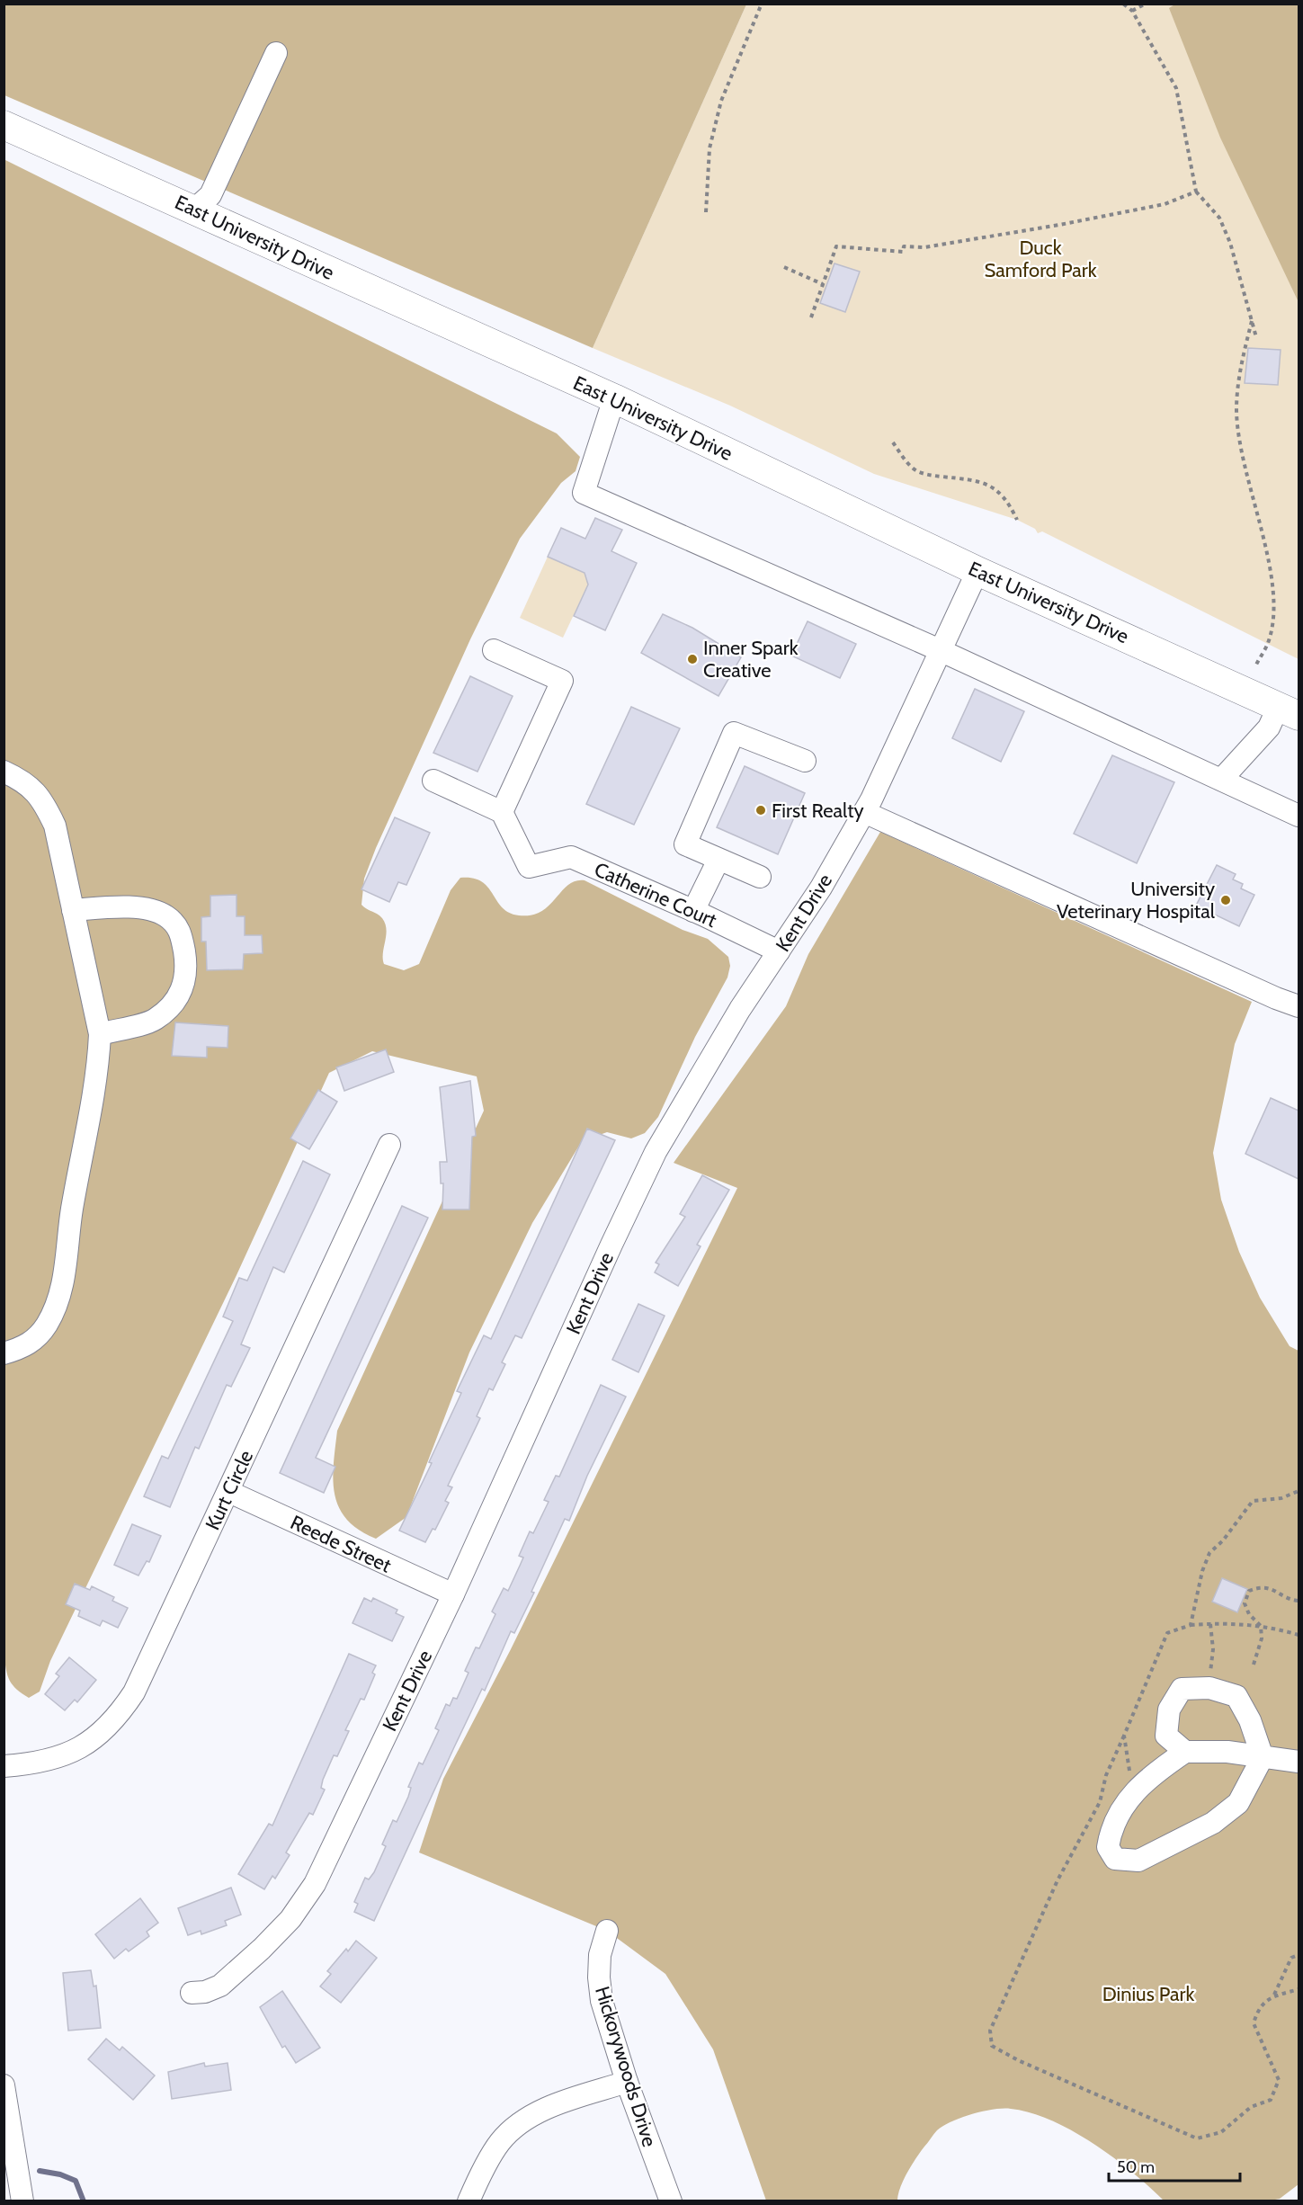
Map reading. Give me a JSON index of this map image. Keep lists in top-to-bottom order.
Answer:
{
  "streets": {
    "main road": ["East University Drive"],
    "street": [
      "Catherine Court",
      "Kent Drive",
      "Kurt Circle",
      "Reede Street",
      "Hickorywoods Drive"
    ]
  },
  "crossings": [
    ["East University Drive", "Kent Drive"],
    ["Catherine Court", "Kent Drive"],
    ["Kent Drive", "Reede Street"],
    ["Kurt Circle", "Reede Street"]
  ],
  "parks": ["Duck Samford Park", "Dinius Park"],
  "places": ["Inner Spark Creative", "First Realty", "University Veterinary Hospital"],
  "scale_bar": "50 m"
}
